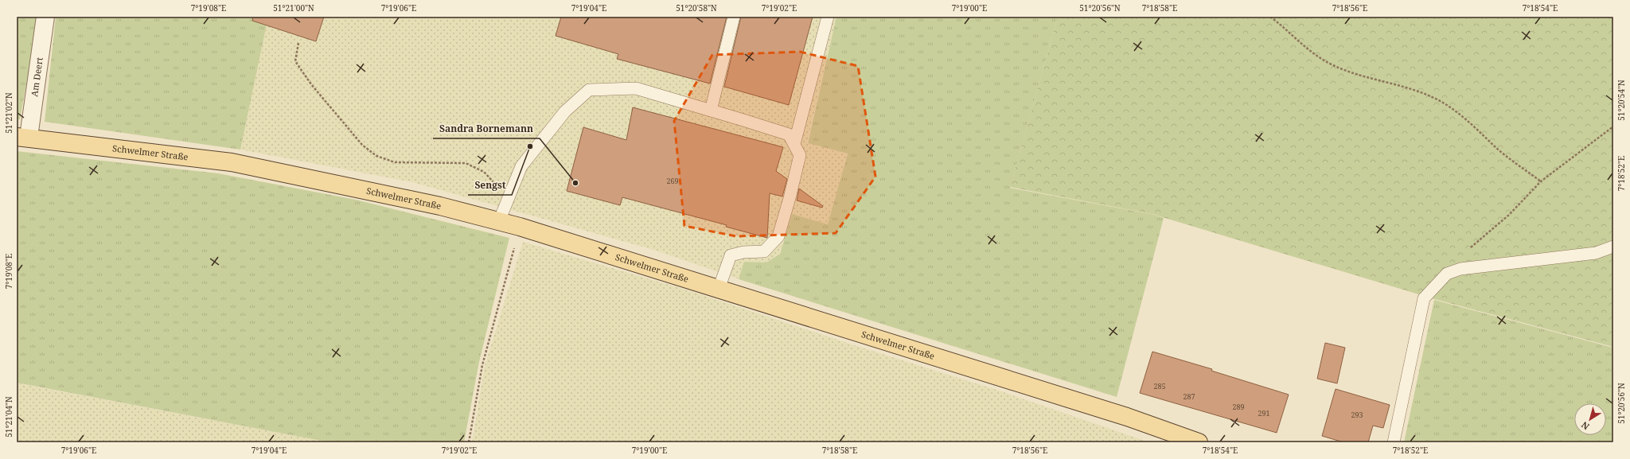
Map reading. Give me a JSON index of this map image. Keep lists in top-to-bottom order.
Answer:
{
  "streets": {
    "main road": ["Schwelmer Straße"],
    "street": ["Am Deert"]
  },
  "crossings": [
    ["Am Deert", "Schwelmer Straße"]
  ],
  "places": ["Sengst", "Sandra Bornemann"],
  "house_numbers": [
    "269",
    "285",
    "287",
    "289",
    "291",
    "293"
  ],
  "north": "bottom left",
  "coordinates": [
    "7°19'08\"E",
    "51°21'00\"N",
    "7°19'06\"E",
    "7°19'04\"E",
    "51°20'58\"N",
    "7°19'02\"E",
    "7°19'00\"E",
    "51°20'56\"N",
    "7°18'58\"E",
    "7°18'56\"E",
    "7°18'54\"E",
    "51°20'54\"N",
    "51°21'02\"N",
    "7°18'52\"E",
    "51°21'04\"N"
  ]
}
